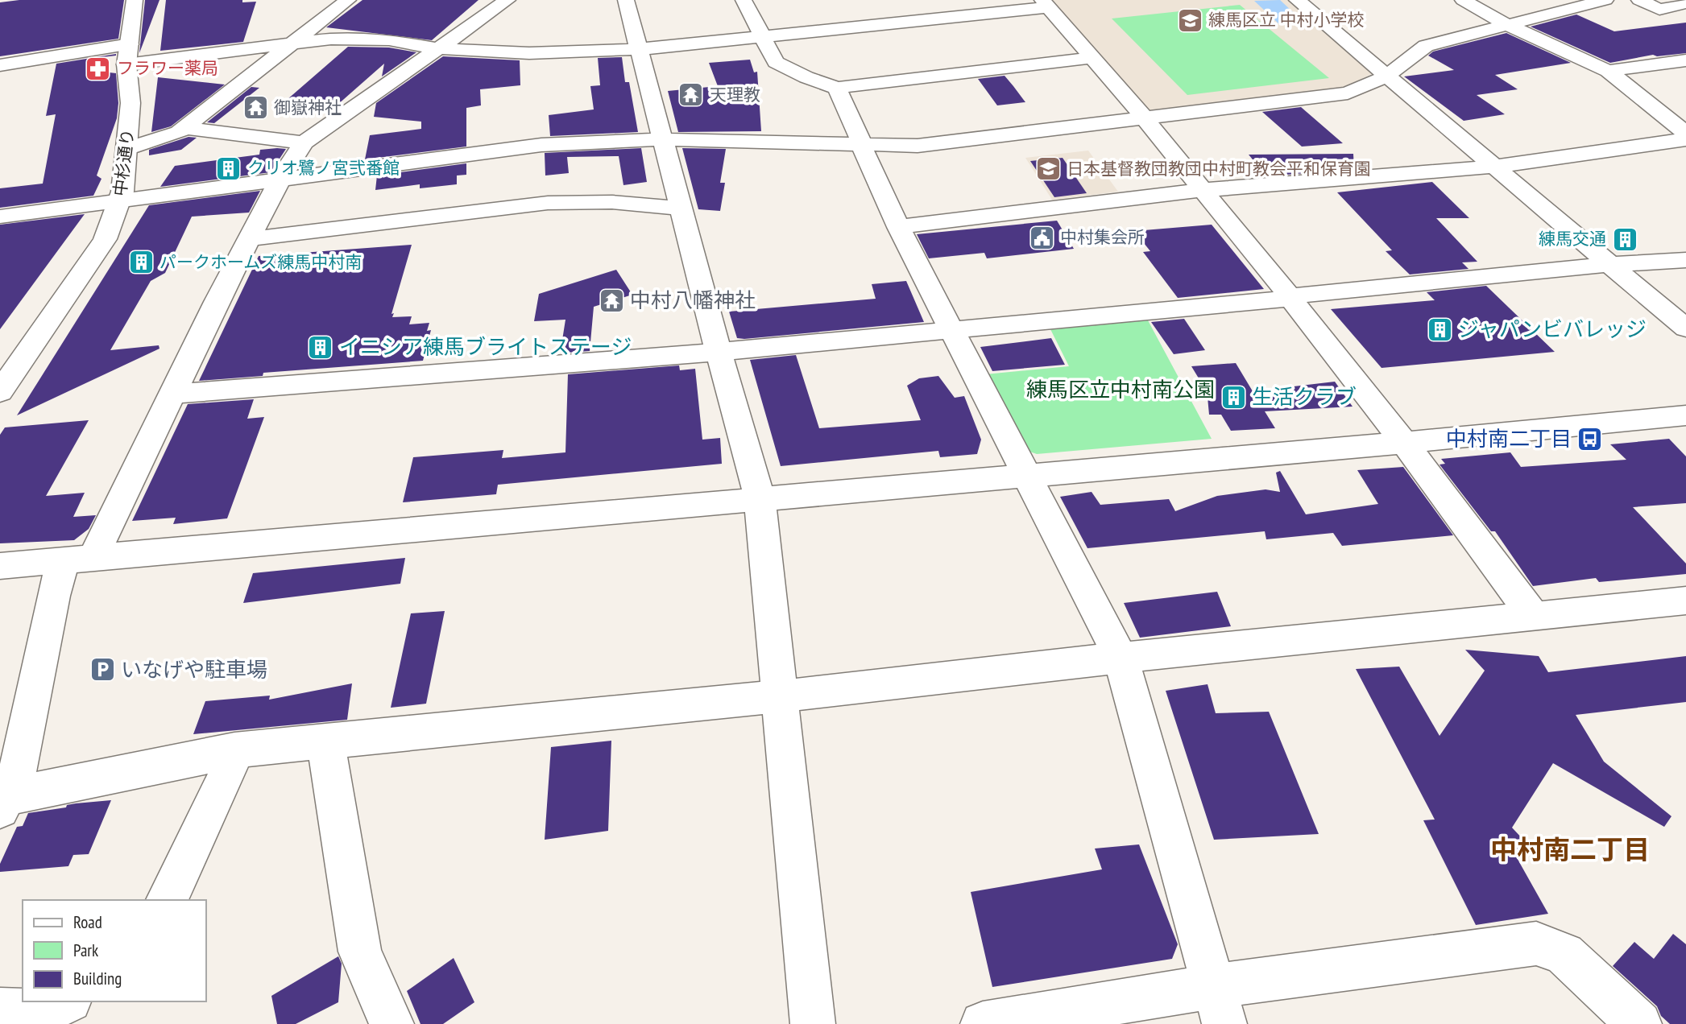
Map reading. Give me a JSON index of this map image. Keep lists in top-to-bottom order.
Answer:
{
  "streets": {
    "street": ["中杉通り"]
  },
  "districts": ["中村南二丁目"],
  "parks": ["練馬区立中村南公園"],
  "places": {
    "school or university": ["練馬区立 中村小学校", "日本基督教団教団中村町教会平和保育園"],
    "pharmacy": ["フラワー薬局"],
    "temple": ["天理教", "御嶽神社", "中村八幡神社"],
    "building": [
      "クリオ鷺ノ宮弐番館",
      "練馬交通",
      "パークホームズ練馬中村南",
      "ジャパンビバレッジ",
      "イニシア練馬ブライトステージ",
      "生活クラブ"
    ],
    "public building": ["中村集会所"],
    "bus stop": ["中村南二丁目"],
    "parking": ["いなげや駐車場"]
  },
  "legend": ["Road", "Park", "Building"]
}
